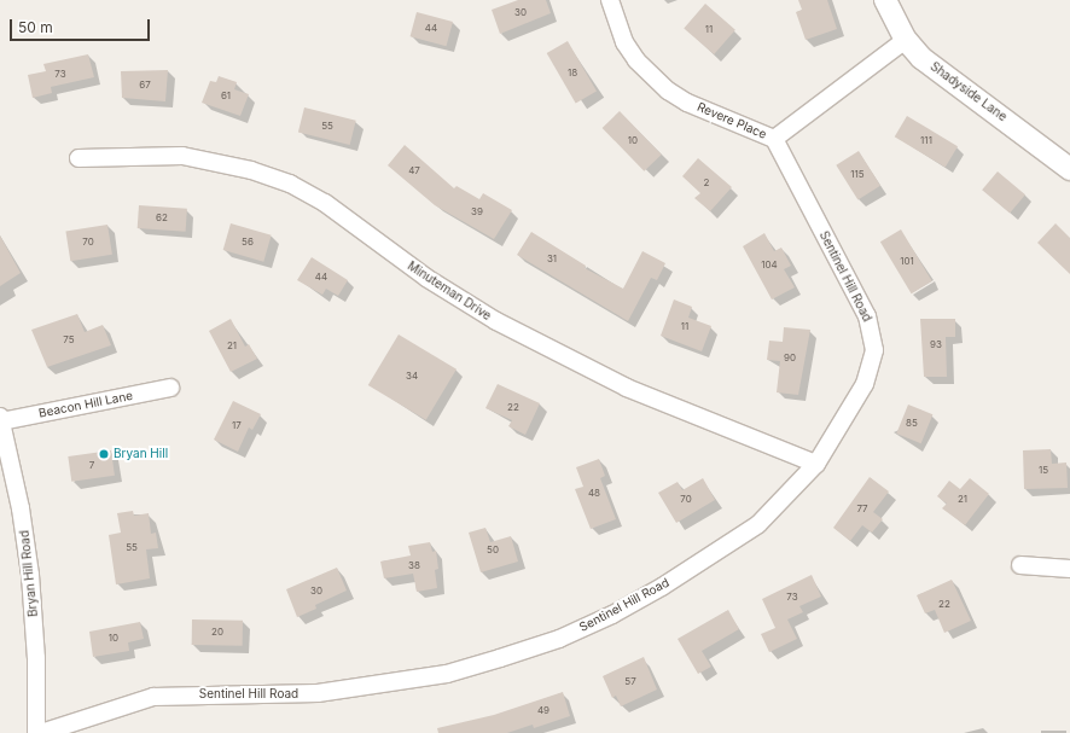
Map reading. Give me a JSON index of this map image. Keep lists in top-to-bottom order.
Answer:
{
  "streets": {
    "street": [
      "Shadyside Lane",
      "Revere Place",
      "Sentinel Hill Road",
      "Minuteman Drive",
      "Beacon Hill Lane",
      "Bryan Hill Road"
    ]
  },
  "crossings": [
    ["Shadyside Lane", "Revere Place"],
    ["Revere Place", "Sentinel Hill Road"],
    ["Sentinel Hill Road", "Minuteman Drive"],
    ["Beacon Hill Lane", "Bryan Hill Road"]
  ],
  "places": ["Bryan Hill"],
  "house_numbers": [
    "30",
    "44",
    "11",
    "18",
    "73",
    "67",
    "61",
    "55",
    "10",
    "111",
    "47",
    "115",
    "2",
    "39",
    "62",
    "70",
    "56",
    "31",
    "101",
    "104",
    "44",
    "11",
    "75",
    "93",
    "21",
    "90",
    "34",
    "22",
    "85",
    "17",
    "7",
    "15",
    "48",
    "70",
    "21",
    "77",
    "55",
    "50",
    "38",
    "30",
    "73",
    "22",
    "20",
    "10",
    "57",
    "49"
  ],
  "scale_bar": "50 m"
}
